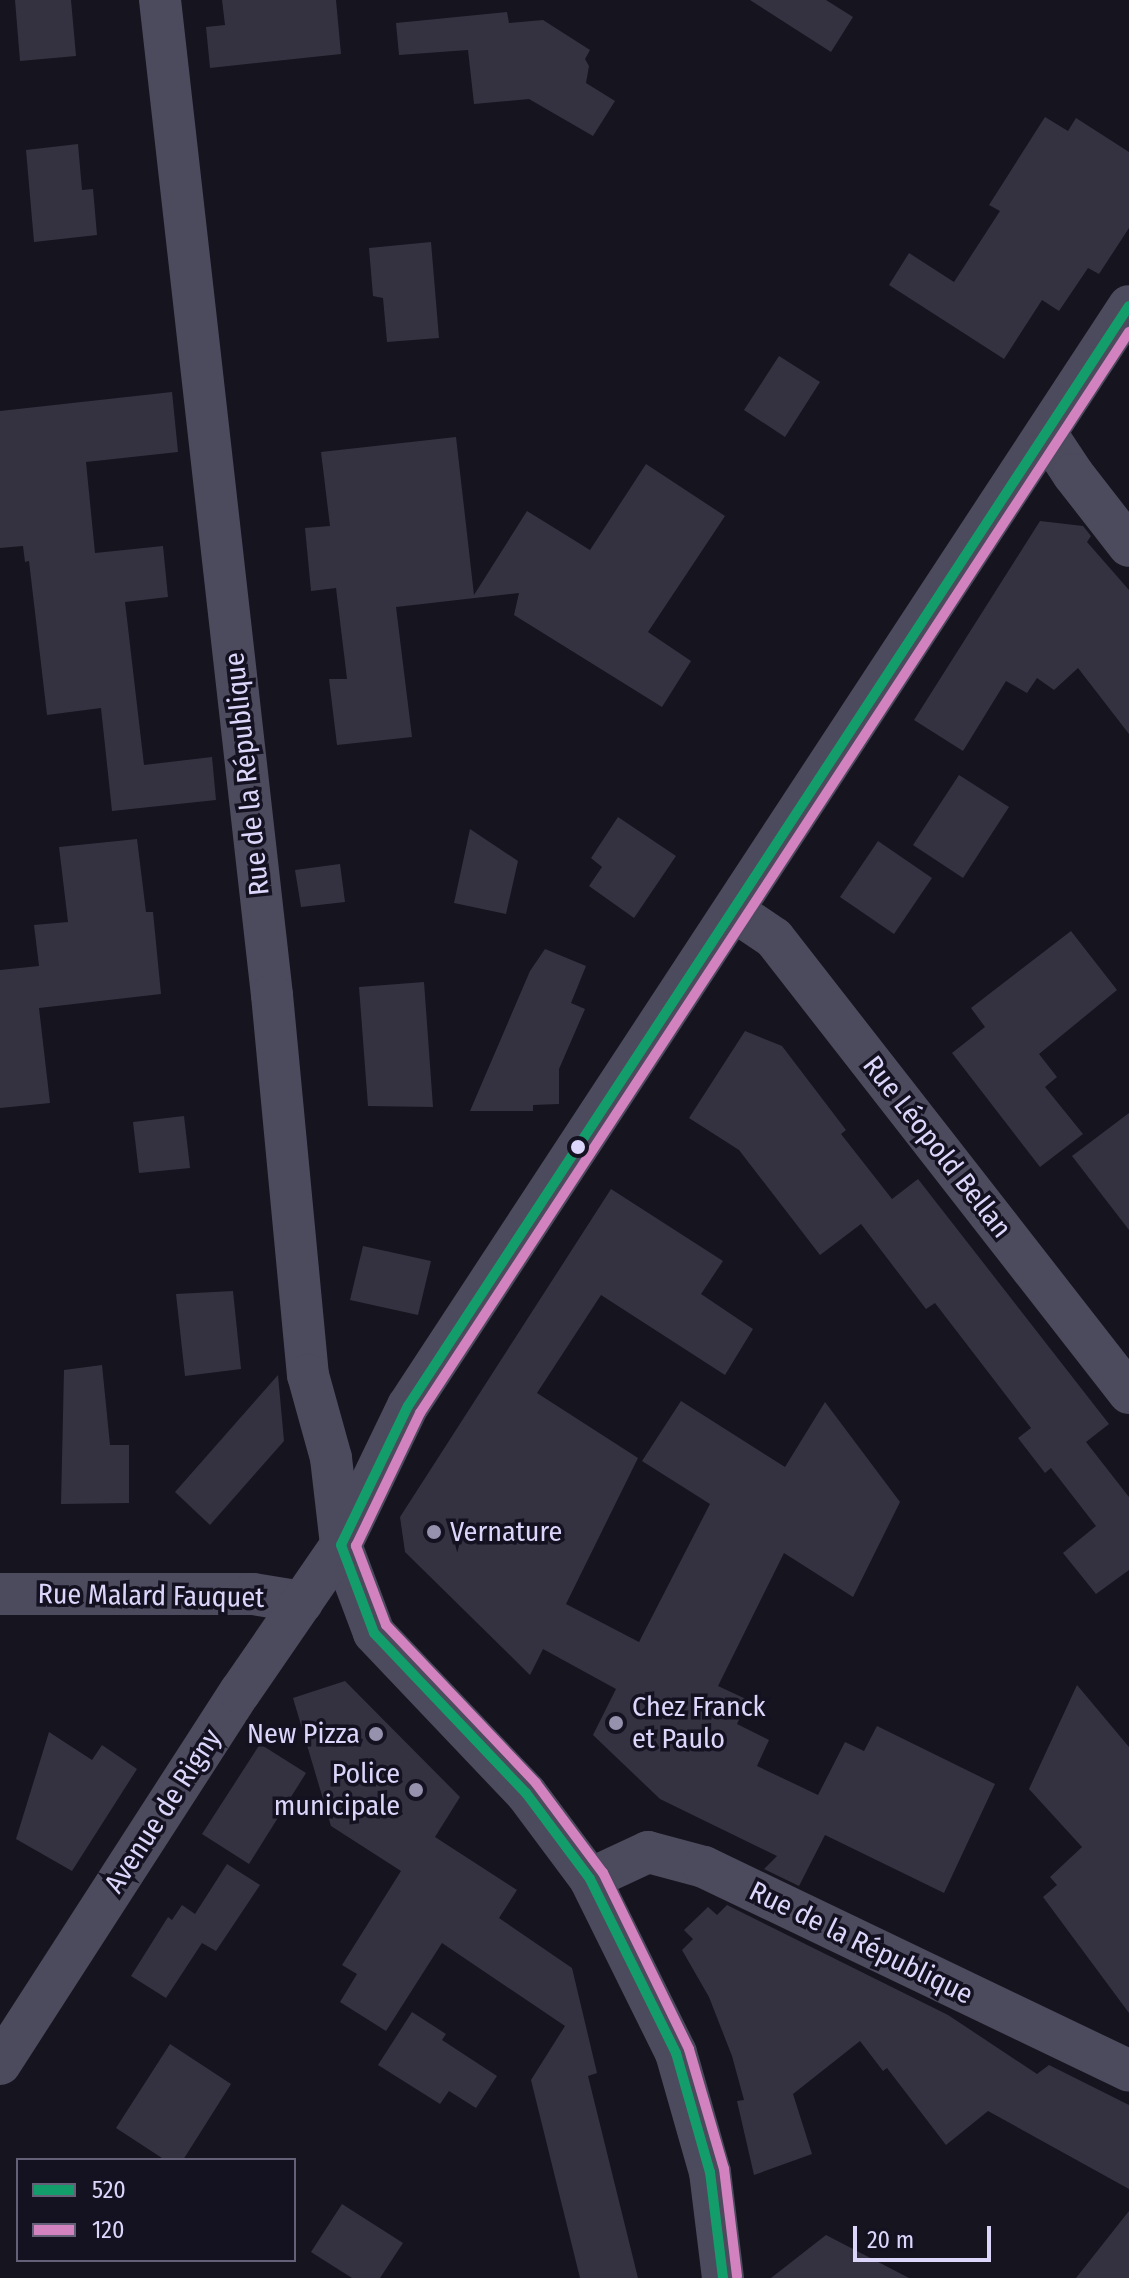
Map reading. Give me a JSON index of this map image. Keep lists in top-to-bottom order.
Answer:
{
  "streets": {
    "street": [
      "Rue de la République",
      "Rue Léopold Bellan",
      "Rue Malard Fauquet",
      "Avenue de Rigny"
    ]
  },
  "crossings": [
    ["Rue de la République", "Avenue de Rigny"],
    ["Rue Léopold Bellan", "Avenue de Rigny"],
    ["Rue Malard Fauquet", "Avenue de Rigny"]
  ],
  "places": [
    "Vernature",
    "Chez Franck et Paulo",
    "New Pizza",
    "Police municipale"
  ],
  "lines": ["transit line 520", "transit line 120"],
  "legend": ["520", "120"],
  "scale_bar": "20 m"
}
